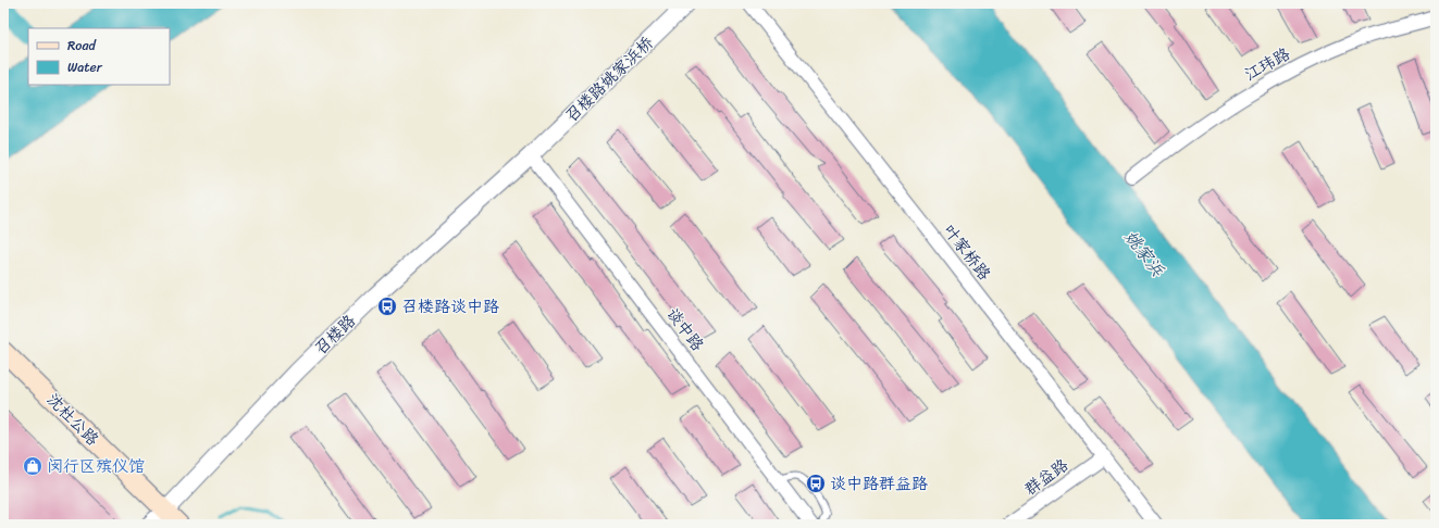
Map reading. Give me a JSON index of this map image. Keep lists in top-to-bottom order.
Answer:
{
  "streets": {
    "main road": ["沈杜公路"],
    "street": [
      "江玮路",
      "召楼路姚家浜桥",
      "叶家桥路",
      "谈中路",
      "召楼路",
      "群益路"
    ]
  },
  "crossings": [
    ["召楼路姚家浜桥", "谈中路"],
    ["召楼路姚家浜桥", "召楼路"],
    ["叶家桥路", "群益路"],
    ["谈中路", "召楼路"],
    ["召楼路", "沈杜公路"]
  ],
  "water": ["姚家浜"],
  "places": {
    "bus stop": ["召楼路谈中路", "谈中路群益路"],
    "shop": ["闵行区殡仪馆"]
  },
  "legend": ["Road", "Water"]
}
